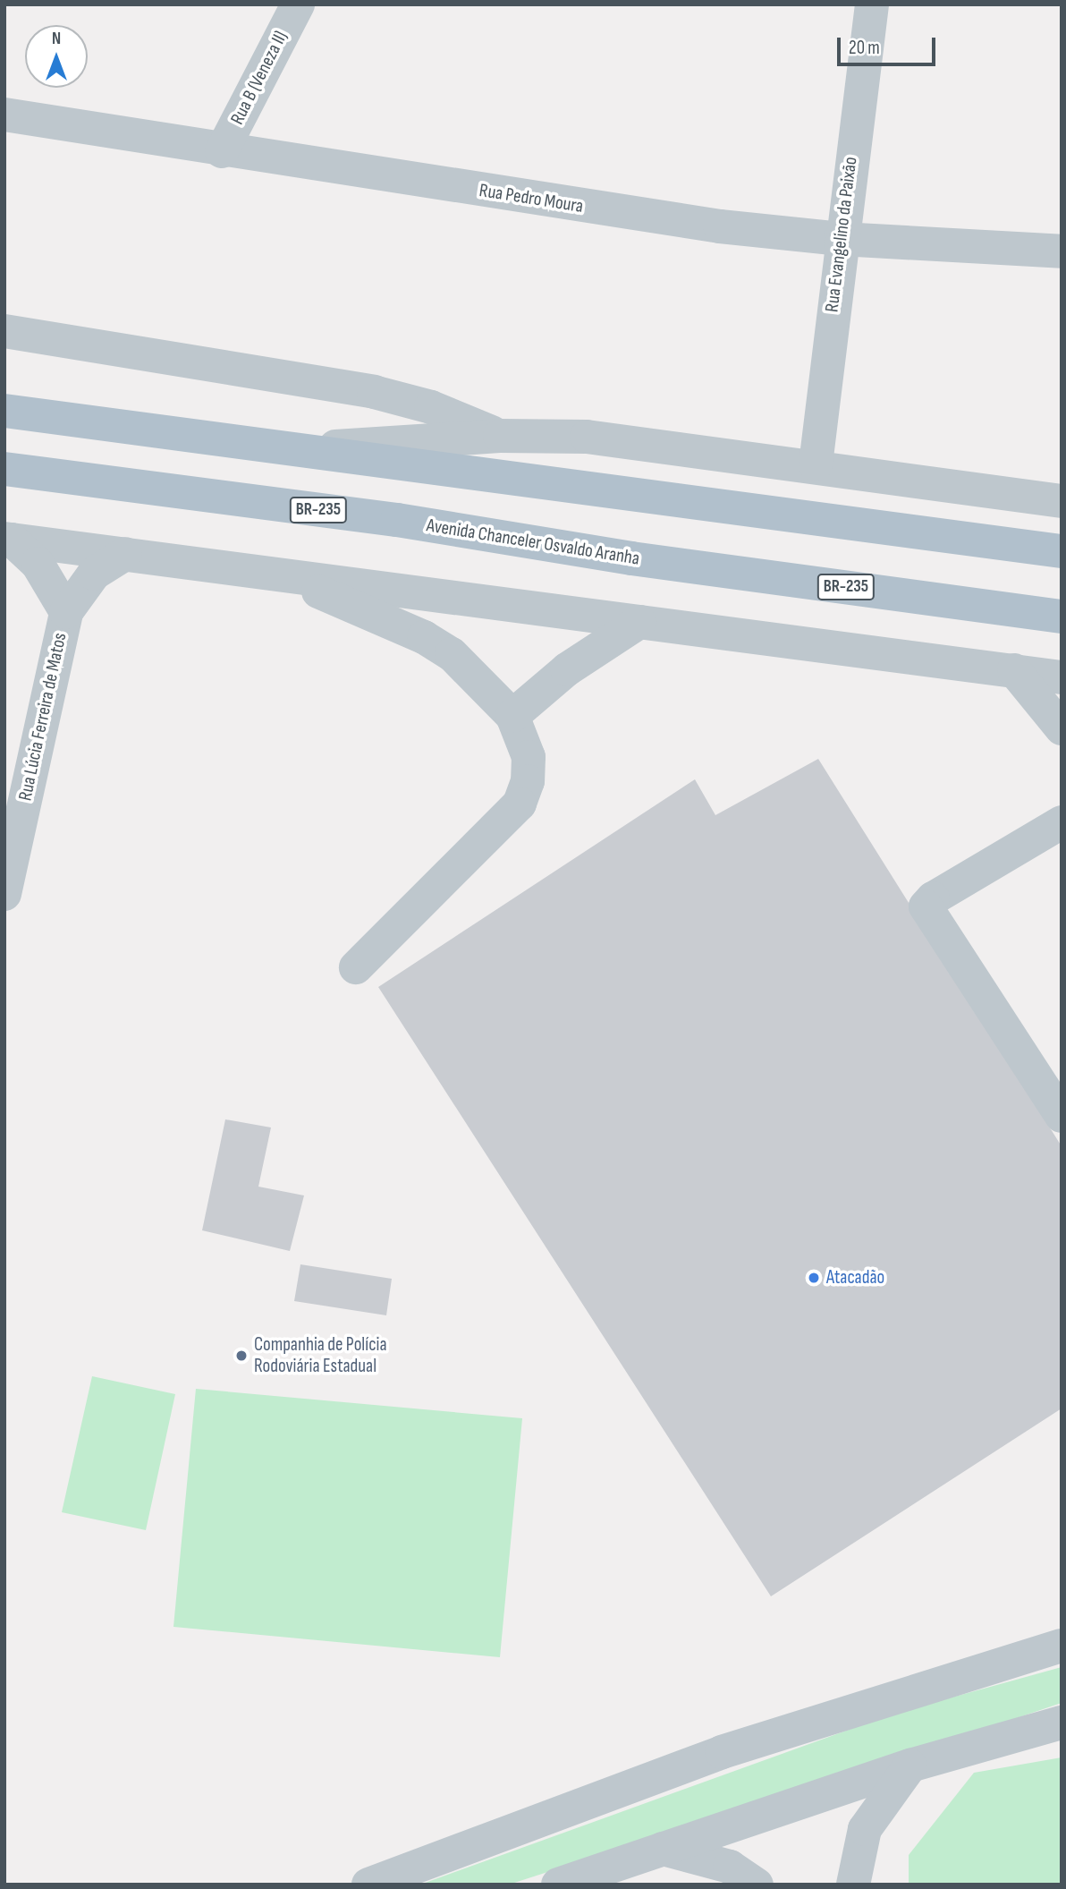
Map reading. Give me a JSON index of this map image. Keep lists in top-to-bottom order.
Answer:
{
  "streets": {
    "main road": ["BR-235", "Avenida Chanceler Osvaldo Aranha"],
    "street": [
      "Rua B (Veneza II)",
      "Rua Pedro Moura",
      "Rua Evangelino da Paixão",
      "Rua Lúcia Ferreira de Matos"
    ]
  },
  "crossings": [
    ["Rua B (Veneza II)", "Rua Pedro Moura"],
    ["Rua Pedro Moura", "Rua Evangelino da Paixão"]
  ],
  "places": ["Atacadão", "Companhia de Polícia Rodoviária Estadual"],
  "scale_bar": "20 m",
  "north": "top"
}
